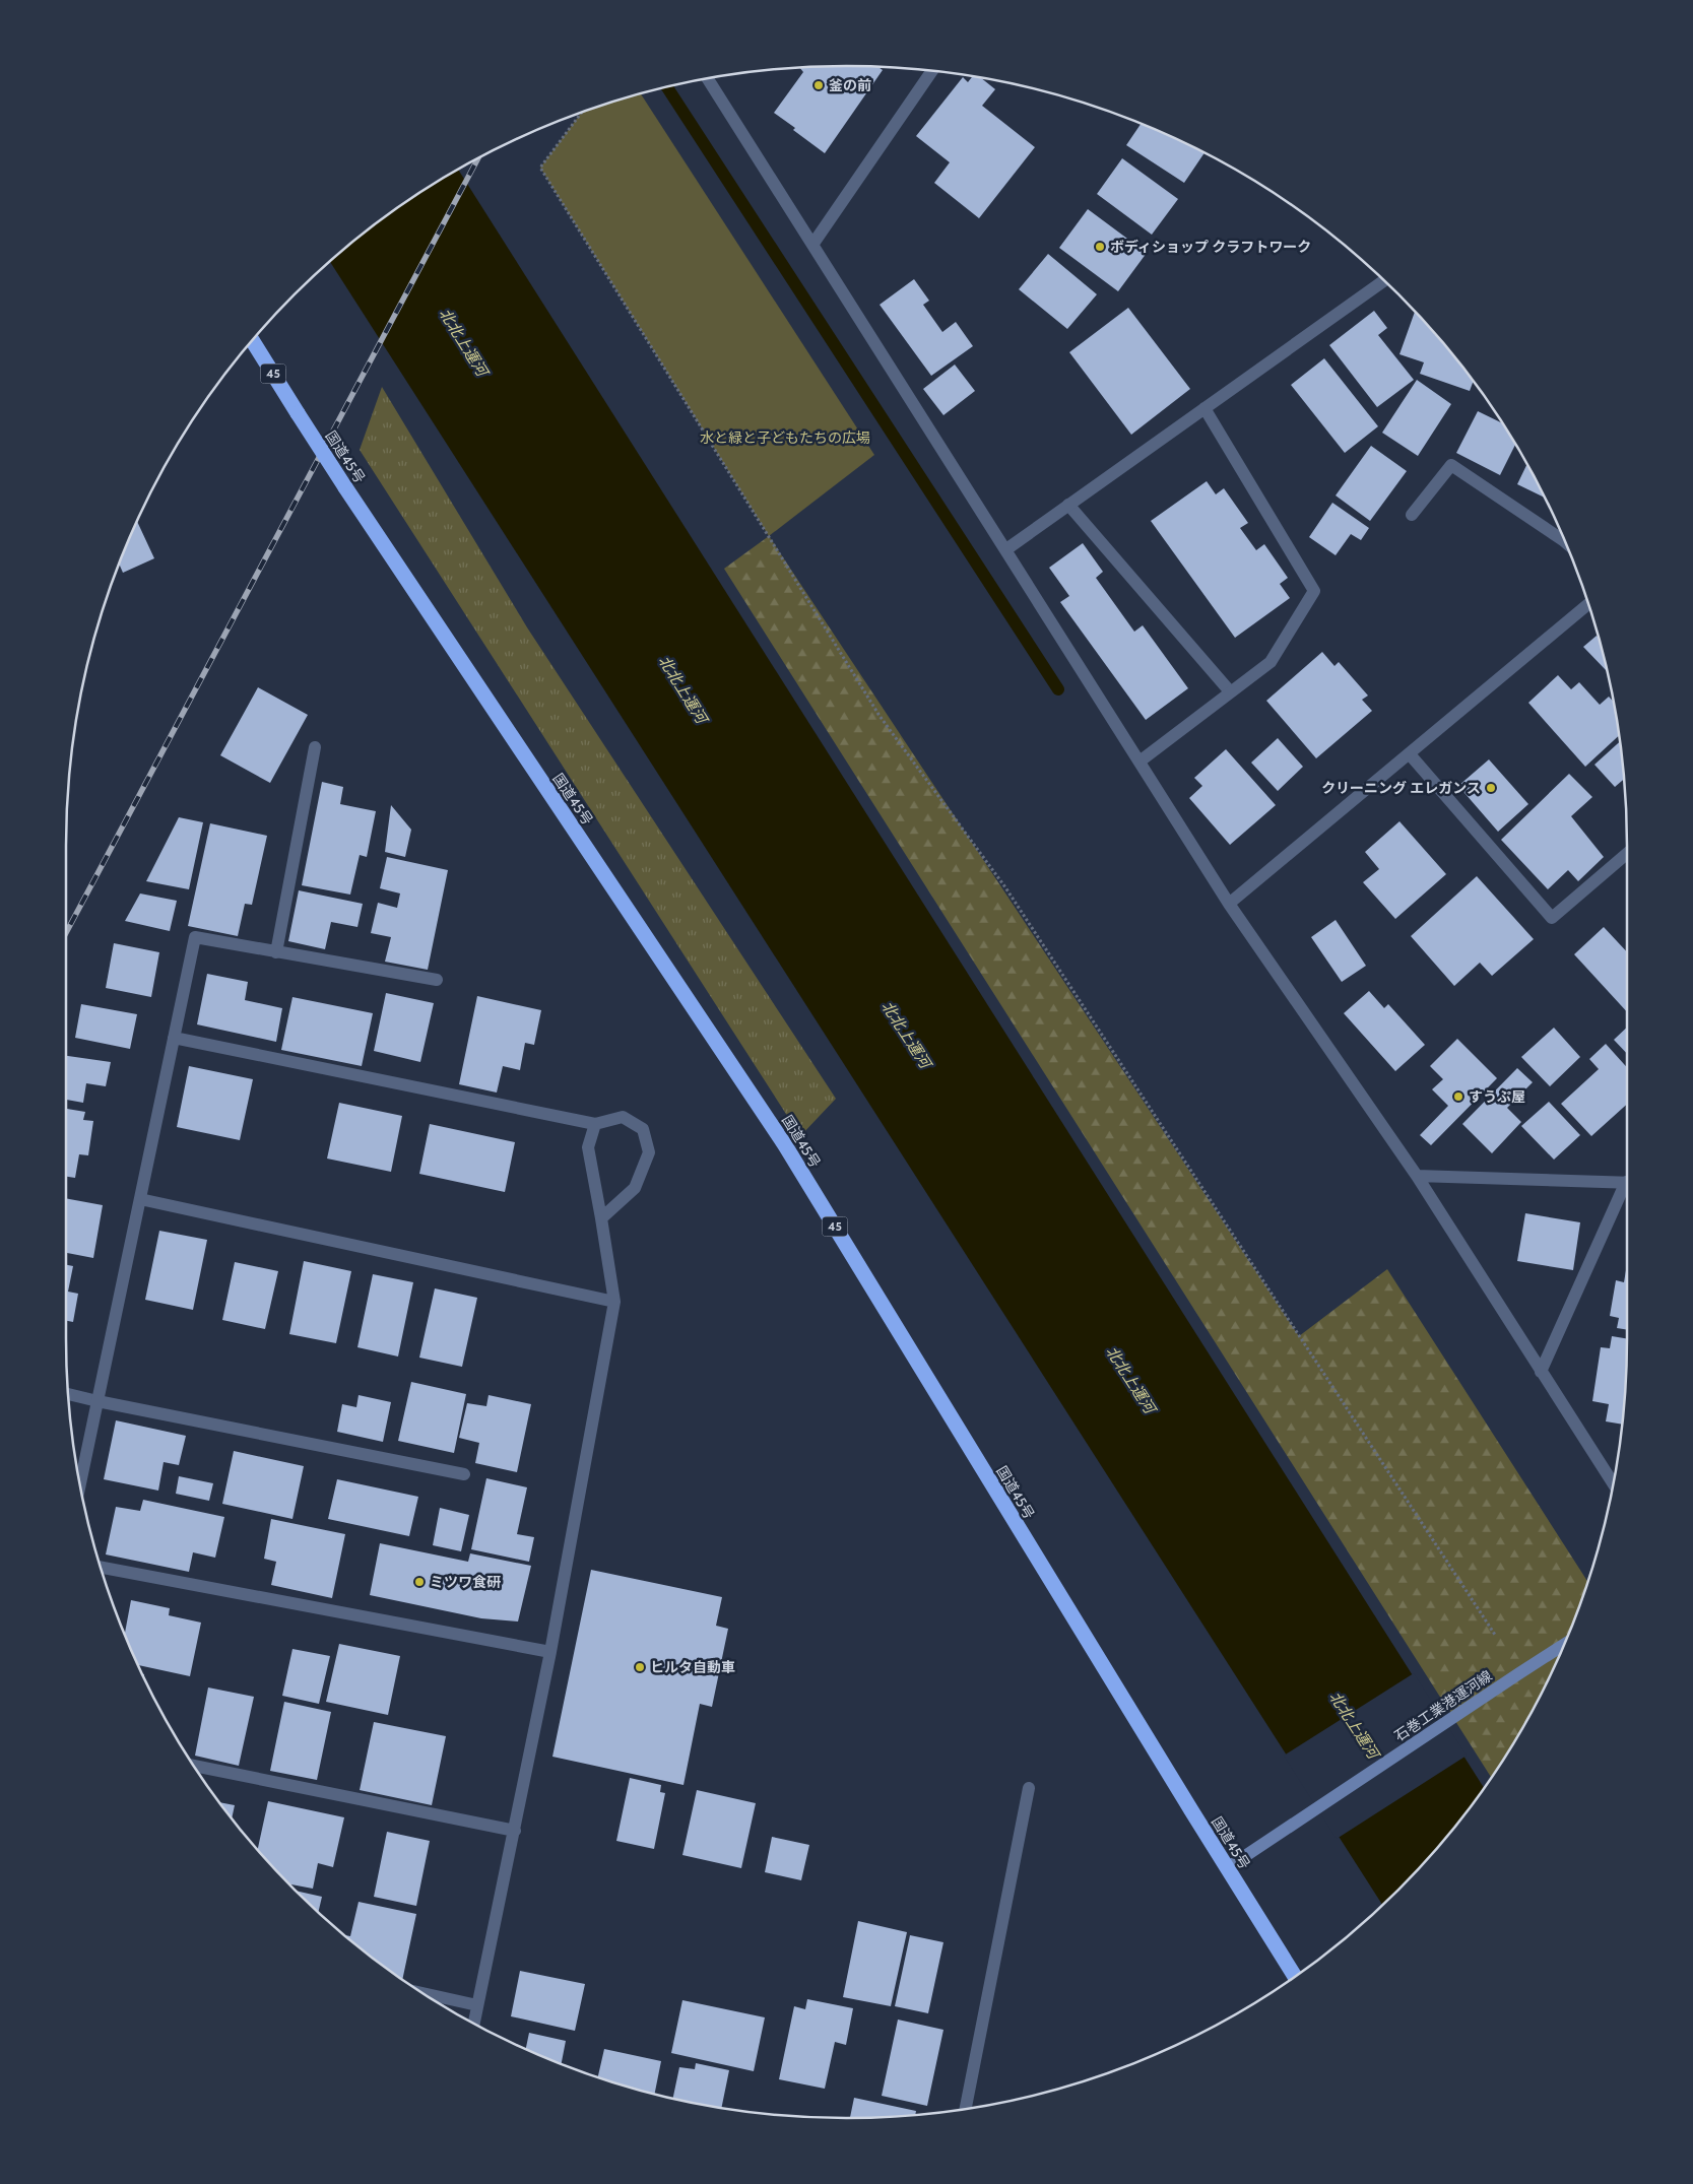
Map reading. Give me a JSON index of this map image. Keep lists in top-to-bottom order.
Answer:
{
  "streets": {
    "highway": ["45", "国道45号"],
    "street": ["石巻工業港運河線"]
  },
  "crossings": [
    ["国道45号", "石巻工業港運河線"]
  ],
  "water": ["北北上運河"],
  "parks": ["水と緑と子どもたちの広場"],
  "places": [
    "釜の前",
    "ボディショップ クラフトワーク",
    "クリーニング エレガンス",
    "すうぷ屋",
    "ミツワ食研",
    "ヒルタ自動車"
  ]
}
